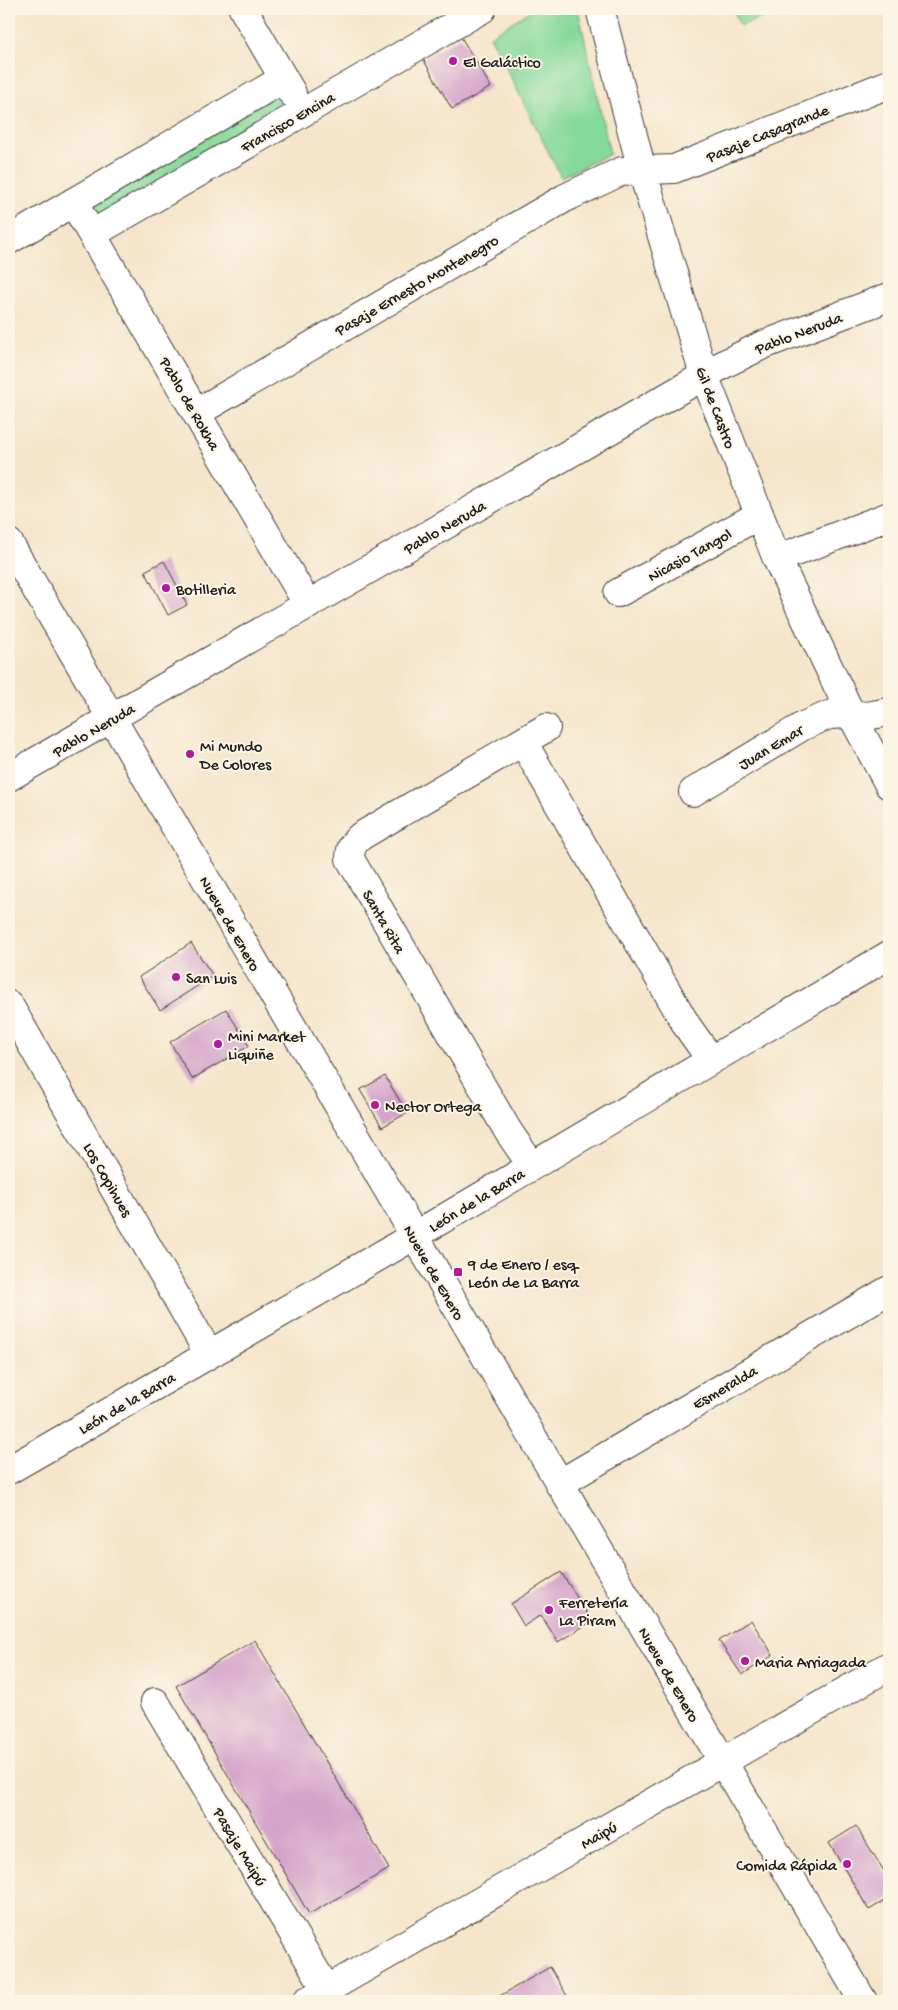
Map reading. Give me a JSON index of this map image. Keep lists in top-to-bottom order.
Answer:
{
  "streets": {
    "street": [
      "Francisco Encina",
      "Pasaje Casagrande",
      "Pasaje Ernesto Montenegro",
      "Pablo Neruda",
      "Pablo de Rokha",
      "Gil de Castro",
      "Nicasio Tangol",
      "Juan Emar",
      "Santa Rita",
      "Nueve de Enero",
      "Los Copihues",
      "León de la Barra",
      "Esmeralda",
      "Maipú",
      "Pasaje Maipú"
    ]
  },
  "crossings": [
    ["Francisco Encina", "Pablo de Rokha"],
    ["Pasaje Casagrande", "Pasaje Ernesto Montenegro"],
    ["Pasaje Casagrande", "Gil de Castro"],
    ["Pasaje Ernesto Montenegro", "Pablo de Rokha"],
    ["Pasaje Ernesto Montenegro", "Gil de Castro"],
    ["Pablo Neruda", "Pablo de Rokha"],
    ["Pablo Neruda", "Gil de Castro"],
    ["Pablo Neruda", "Nueve de Enero"],
    ["Gil de Castro", "Nicasio Tangol"],
    ["Gil de Castro", "Juan Emar"],
    ["Santa Rita", "León de la Barra"],
    ["Nueve de Enero", "León de la Barra"],
    ["Nueve de Enero", "Esmeralda"],
    ["Nueve de Enero", "Maipú"],
    ["Los Copihues", "León de la Barra"],
    ["Maipú", "Pasaje Maipú"]
  ],
  "places": {
    "other": [
      "El Galáctico",
      "Botilleria",
      "Mi Mundo De Colores",
      "San Luis",
      "Mini Market Liquiñe",
      "Nector Ortega",
      "Ferretería La Piram",
      "Maria Arriagada",
      "Comida Rápida"
    ],
    "transit": ["9 de Enero / esq. León de La Barra"]
  }
}
